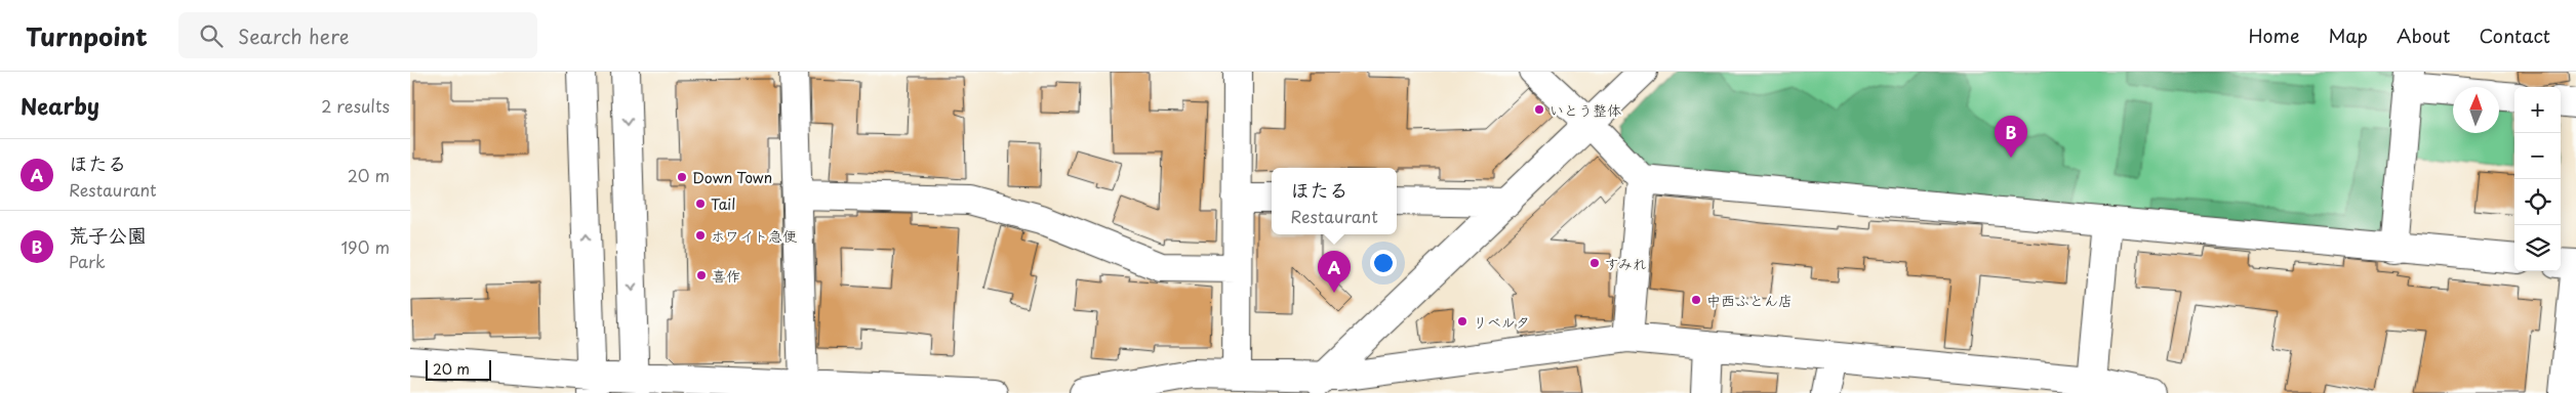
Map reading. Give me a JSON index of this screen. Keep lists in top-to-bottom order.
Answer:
{
  "places": [
    "いとう整体",
    "Down Town",
    "Tail",
    "ホワイト急便",
    "すみれ",
    "喜作",
    "中西ふとん店",
    "リベルタ"
  ],
  "scale_bar": "20 m",
  "north": "top",
  "page": {
    "header": "Turnpoint",
    "search": "Search here",
    "nav": [
      "Home",
      "Map",
      "About",
      "Contact"
    ],
    "heading": ["Nearby", "2 results"],
    "map_buttons": ["+", "−"],
    "pins": ["B", "A"],
    "list": [
      {
        "mark": "A",
        "name": "ほたる",
        "note": "Restaurant",
        "value": "20 m"
      },
      {
        "mark": "B",
        "name": "荒子公園",
        "note": "Park",
        "value": "190 m"
      }
    ],
    "popup": ["ほたる", "Restaurant"],
    "scale": "20 m"
  }
}
